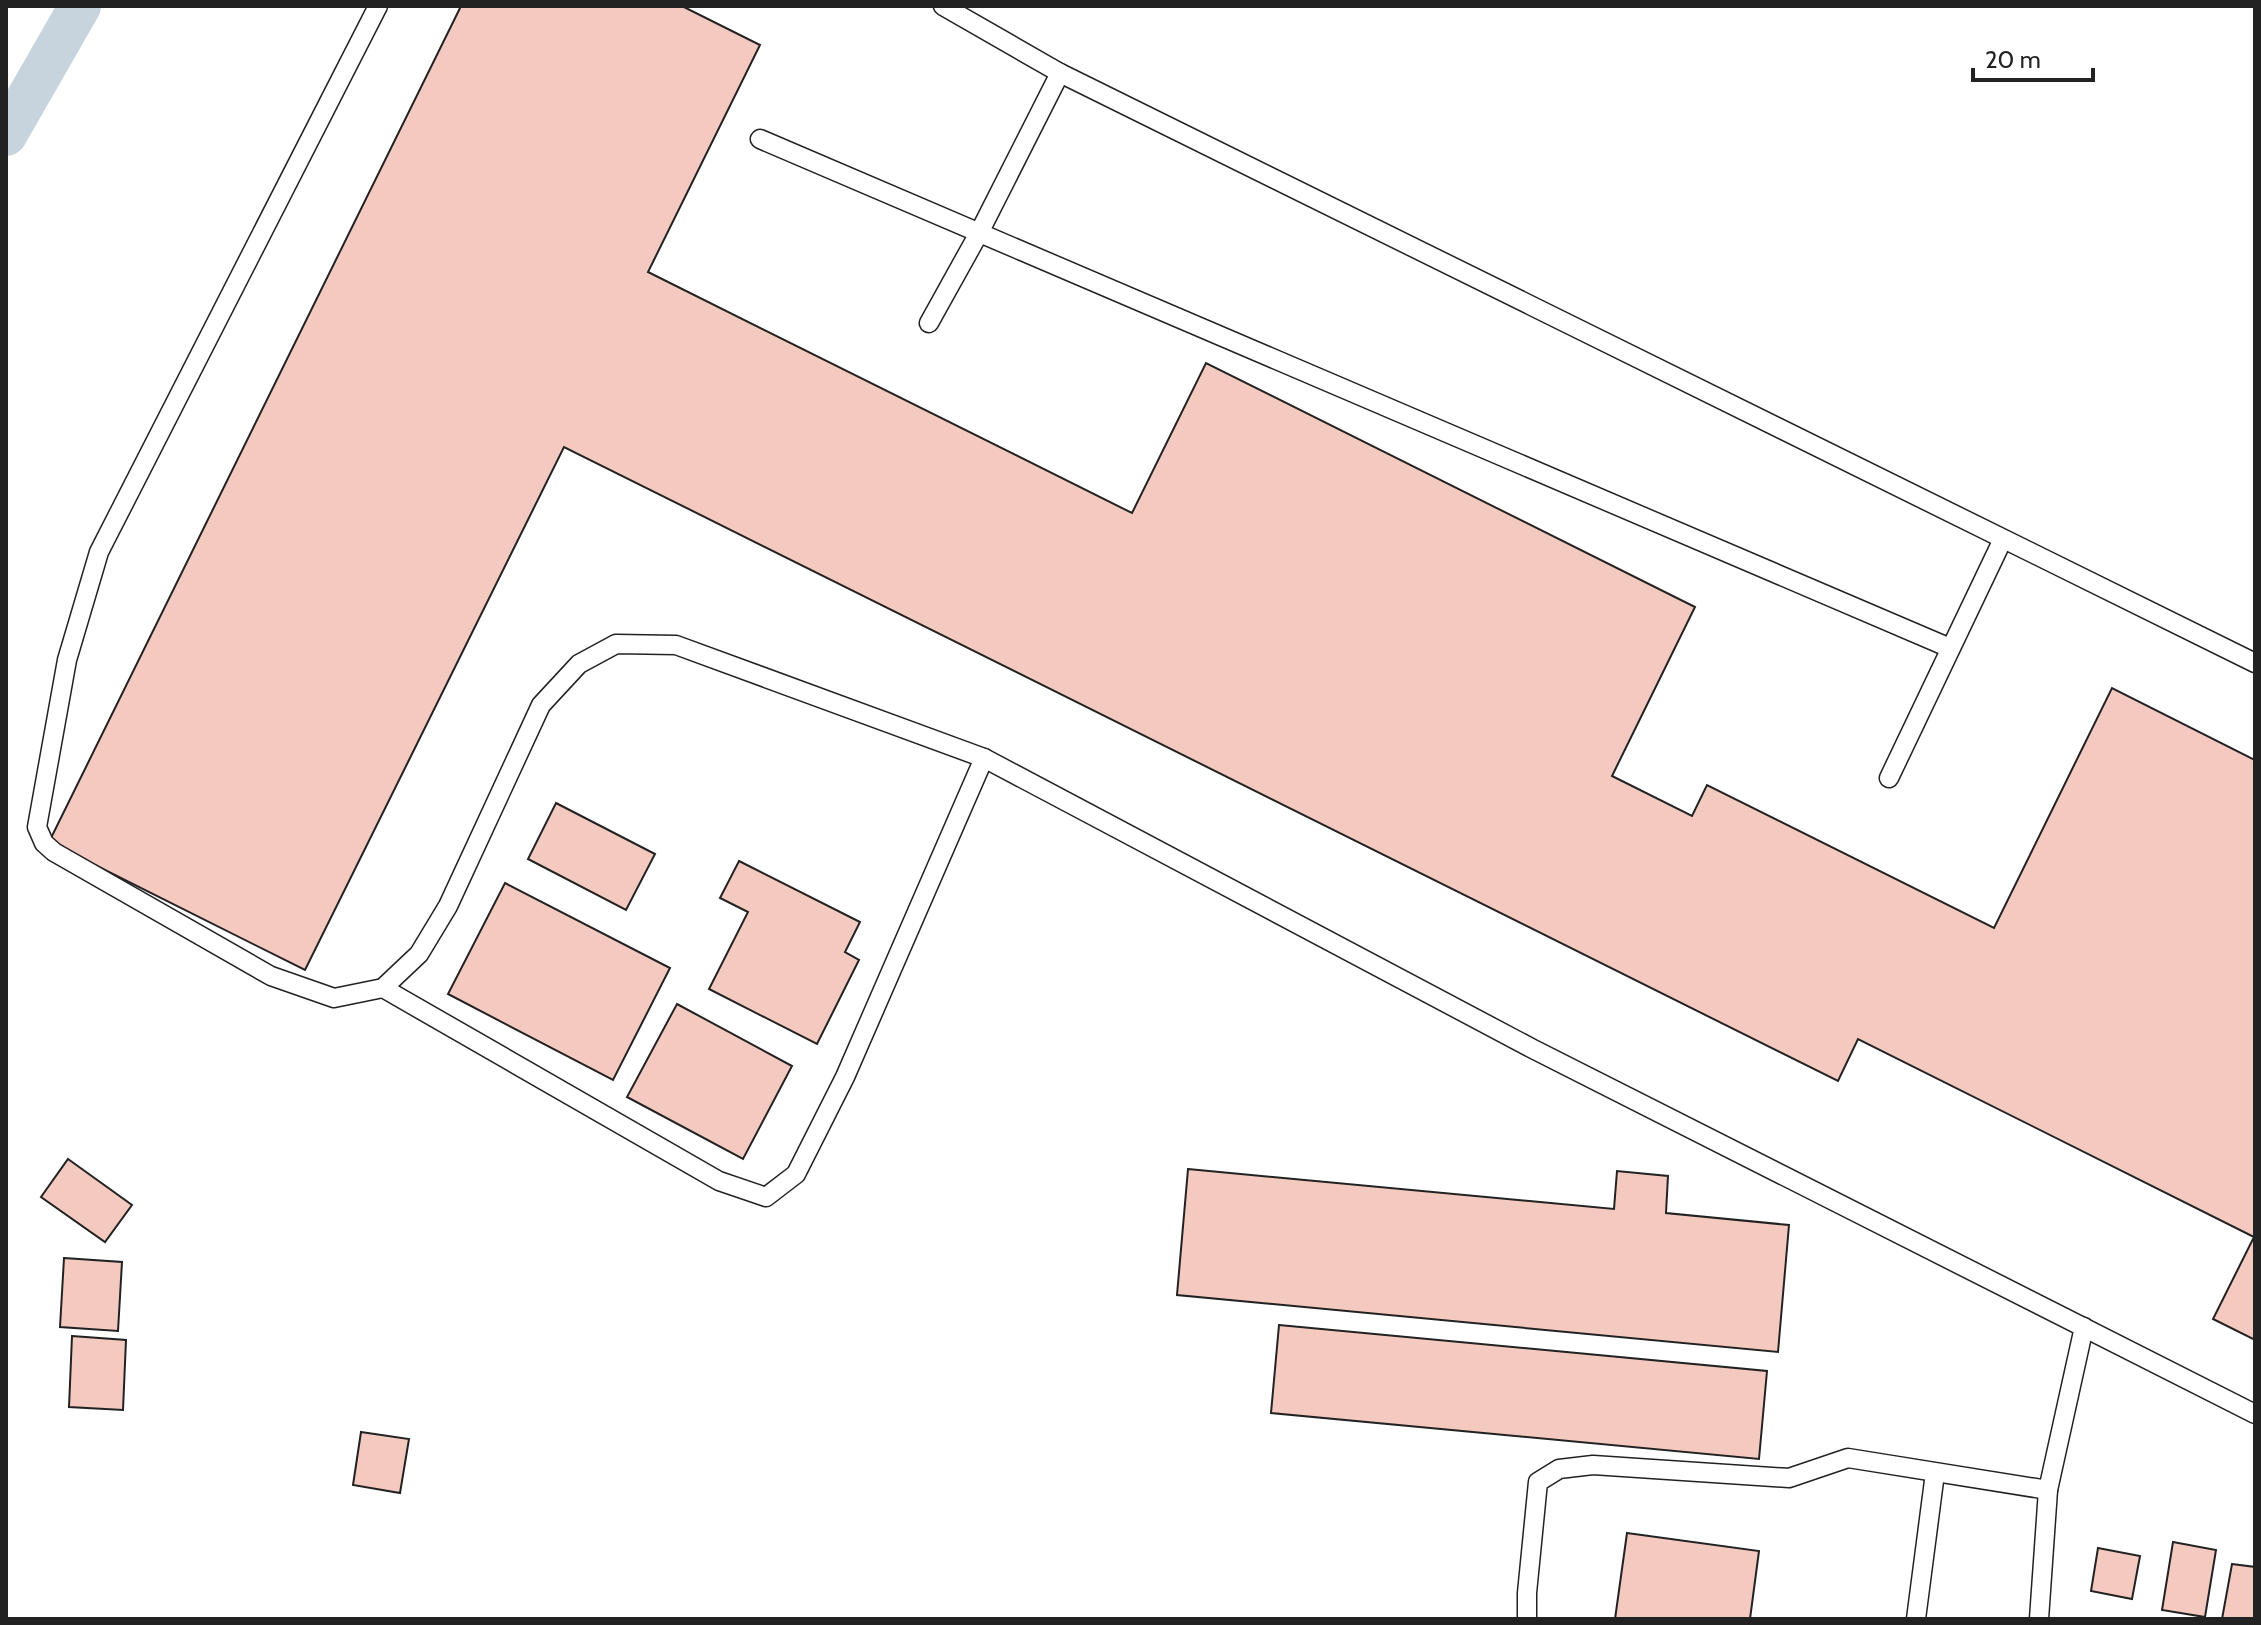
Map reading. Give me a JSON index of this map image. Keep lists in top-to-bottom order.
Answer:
{
  "scale_bar": "20 m"
}
